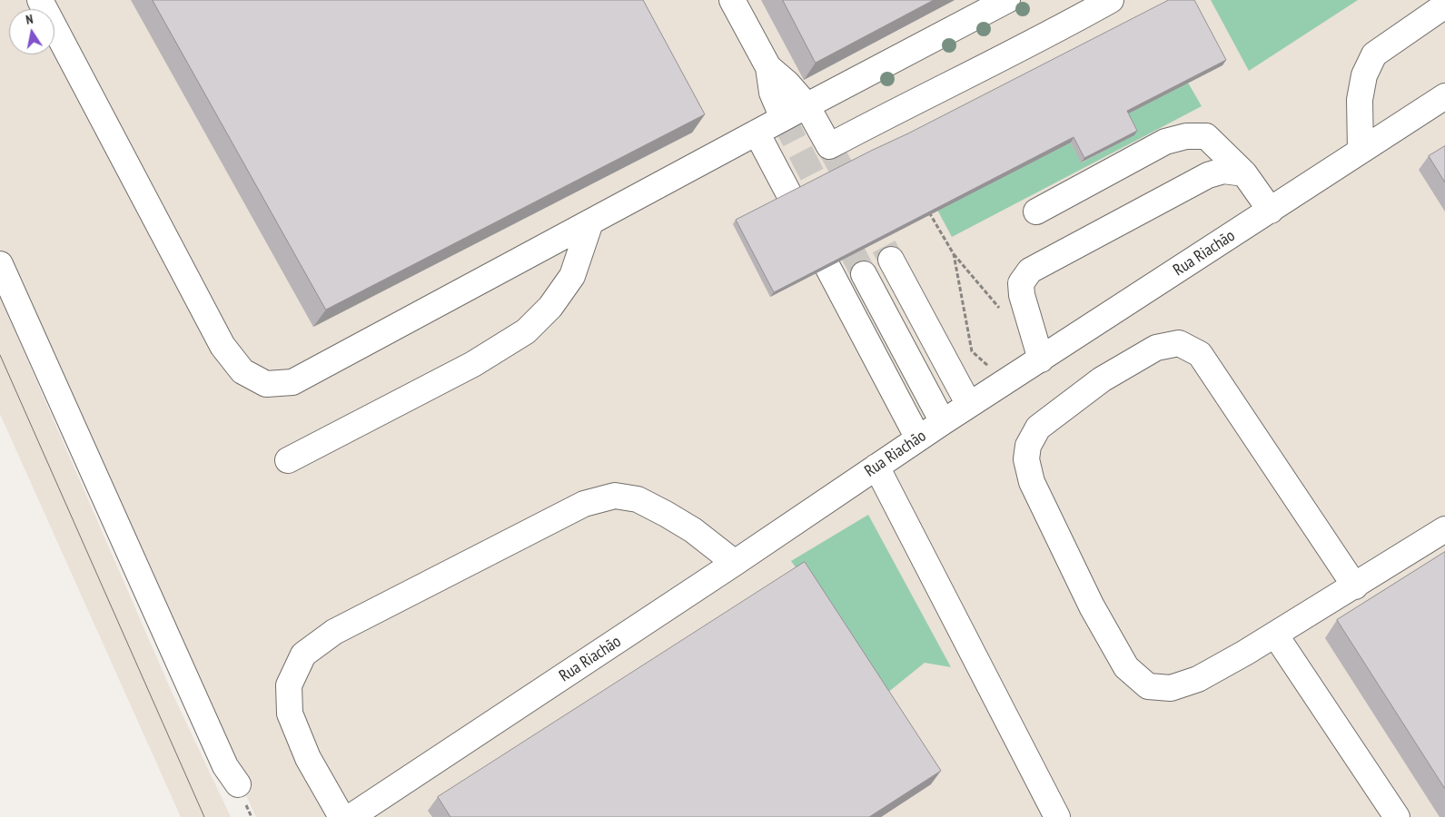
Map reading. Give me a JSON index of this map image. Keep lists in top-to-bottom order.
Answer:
{
  "streets": {
    "street": ["Rua Riachão"]
  },
  "north": "top"
}
